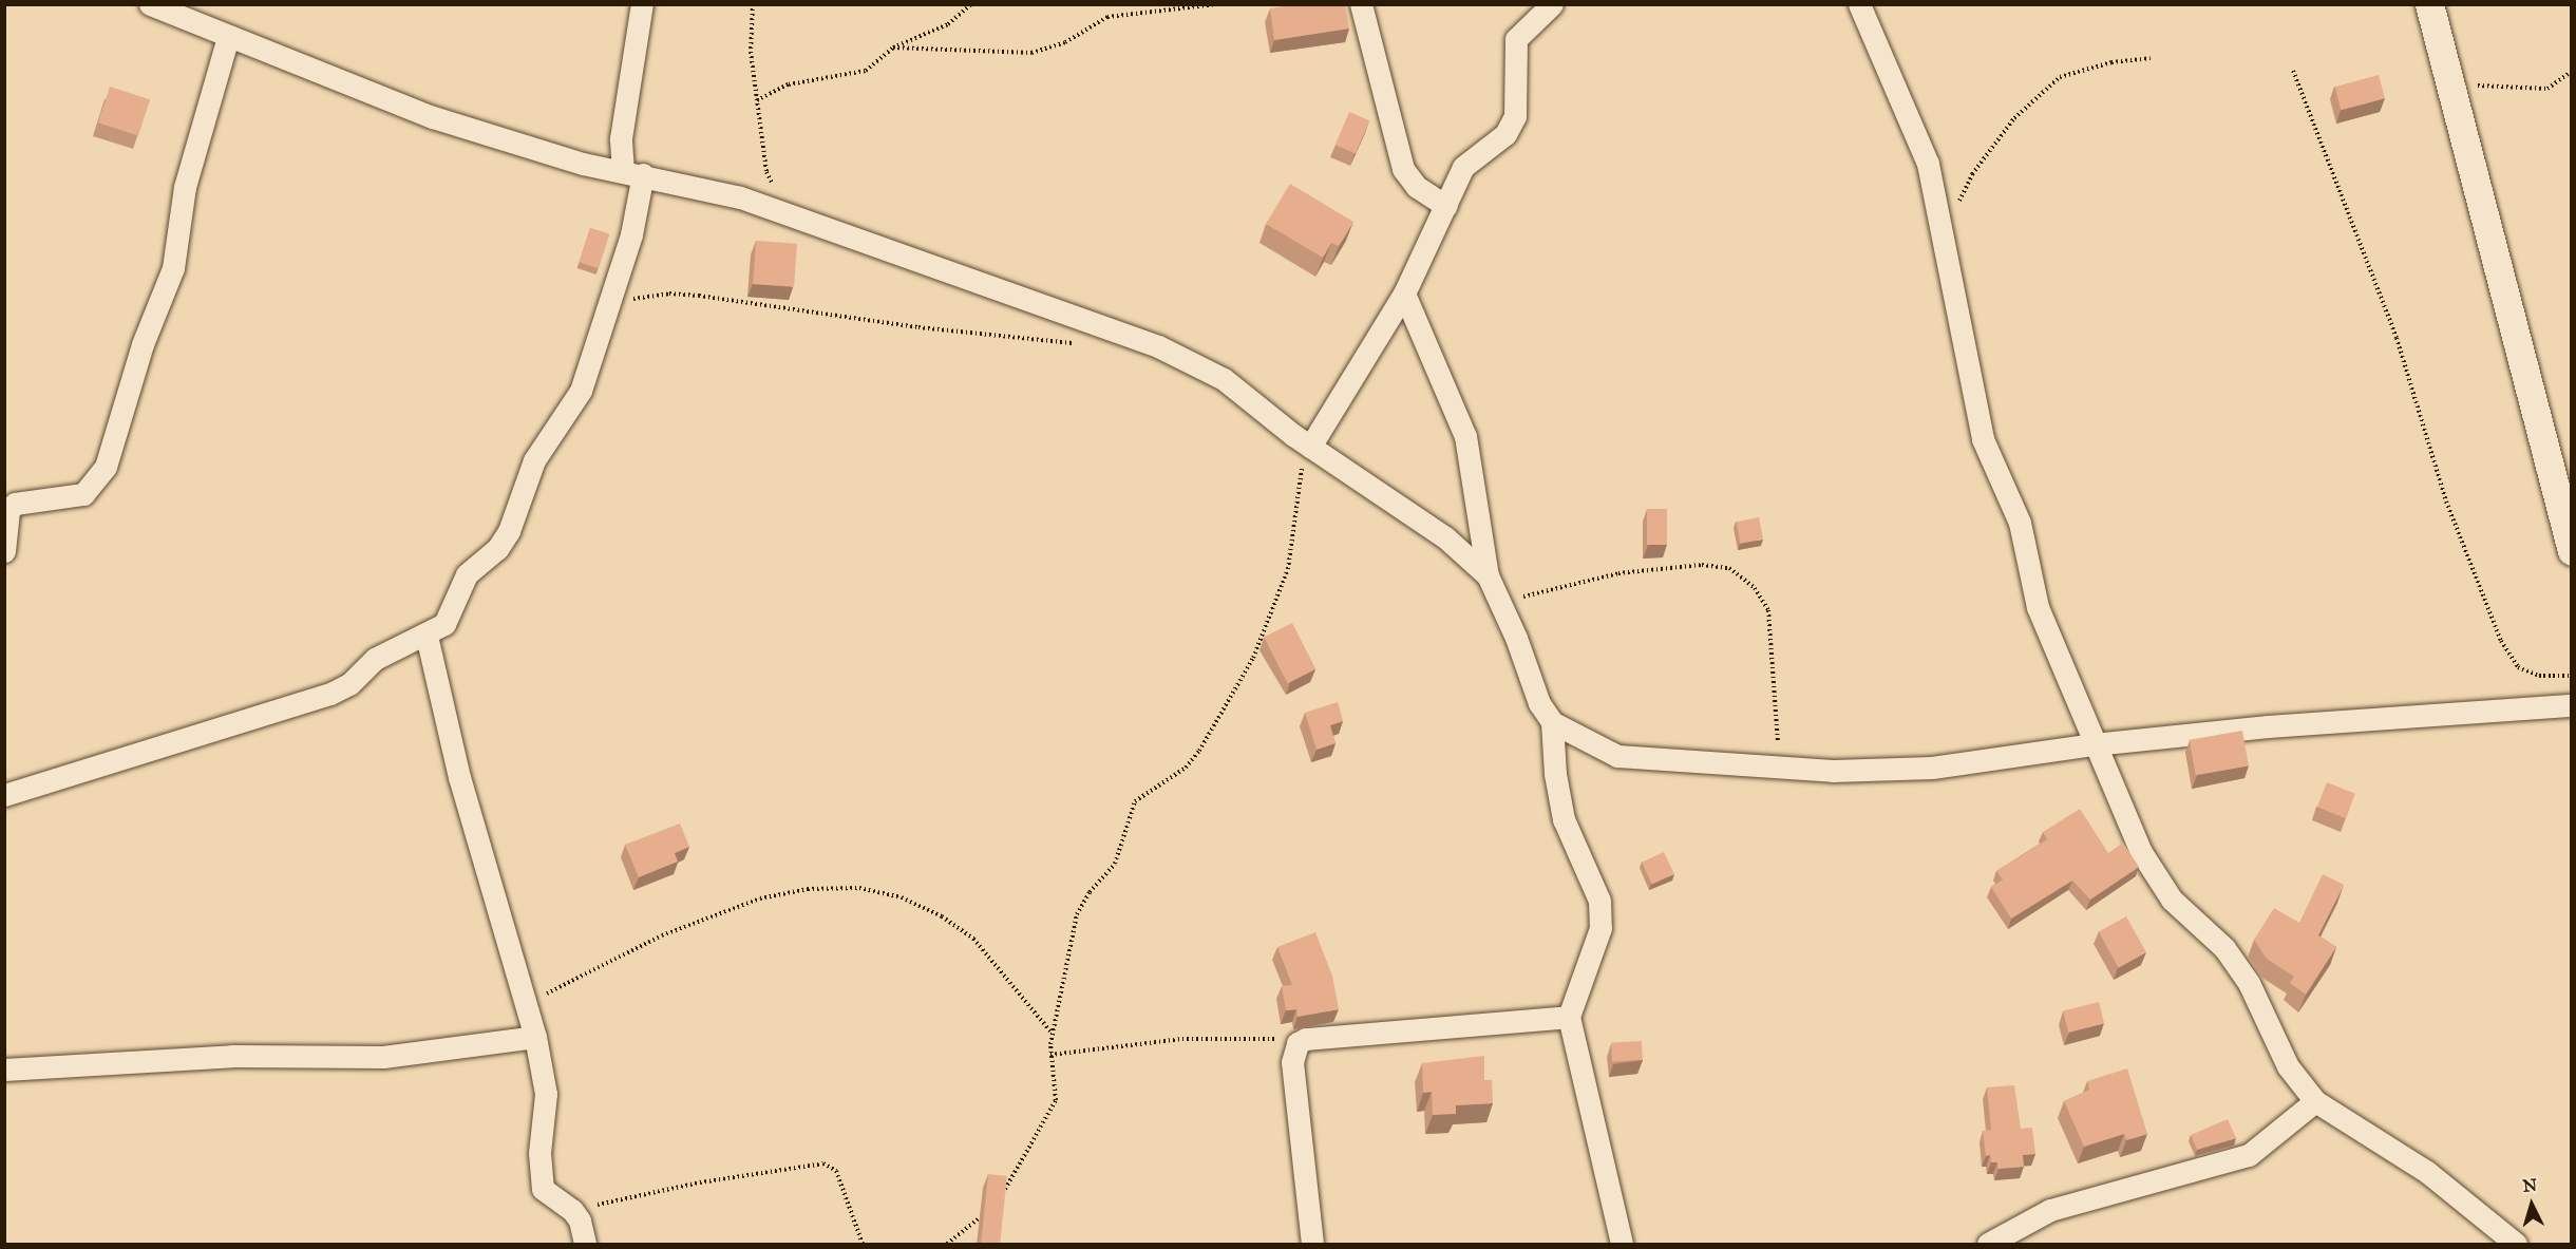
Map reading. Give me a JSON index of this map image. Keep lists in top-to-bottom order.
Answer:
{
  "north": "top"
}
